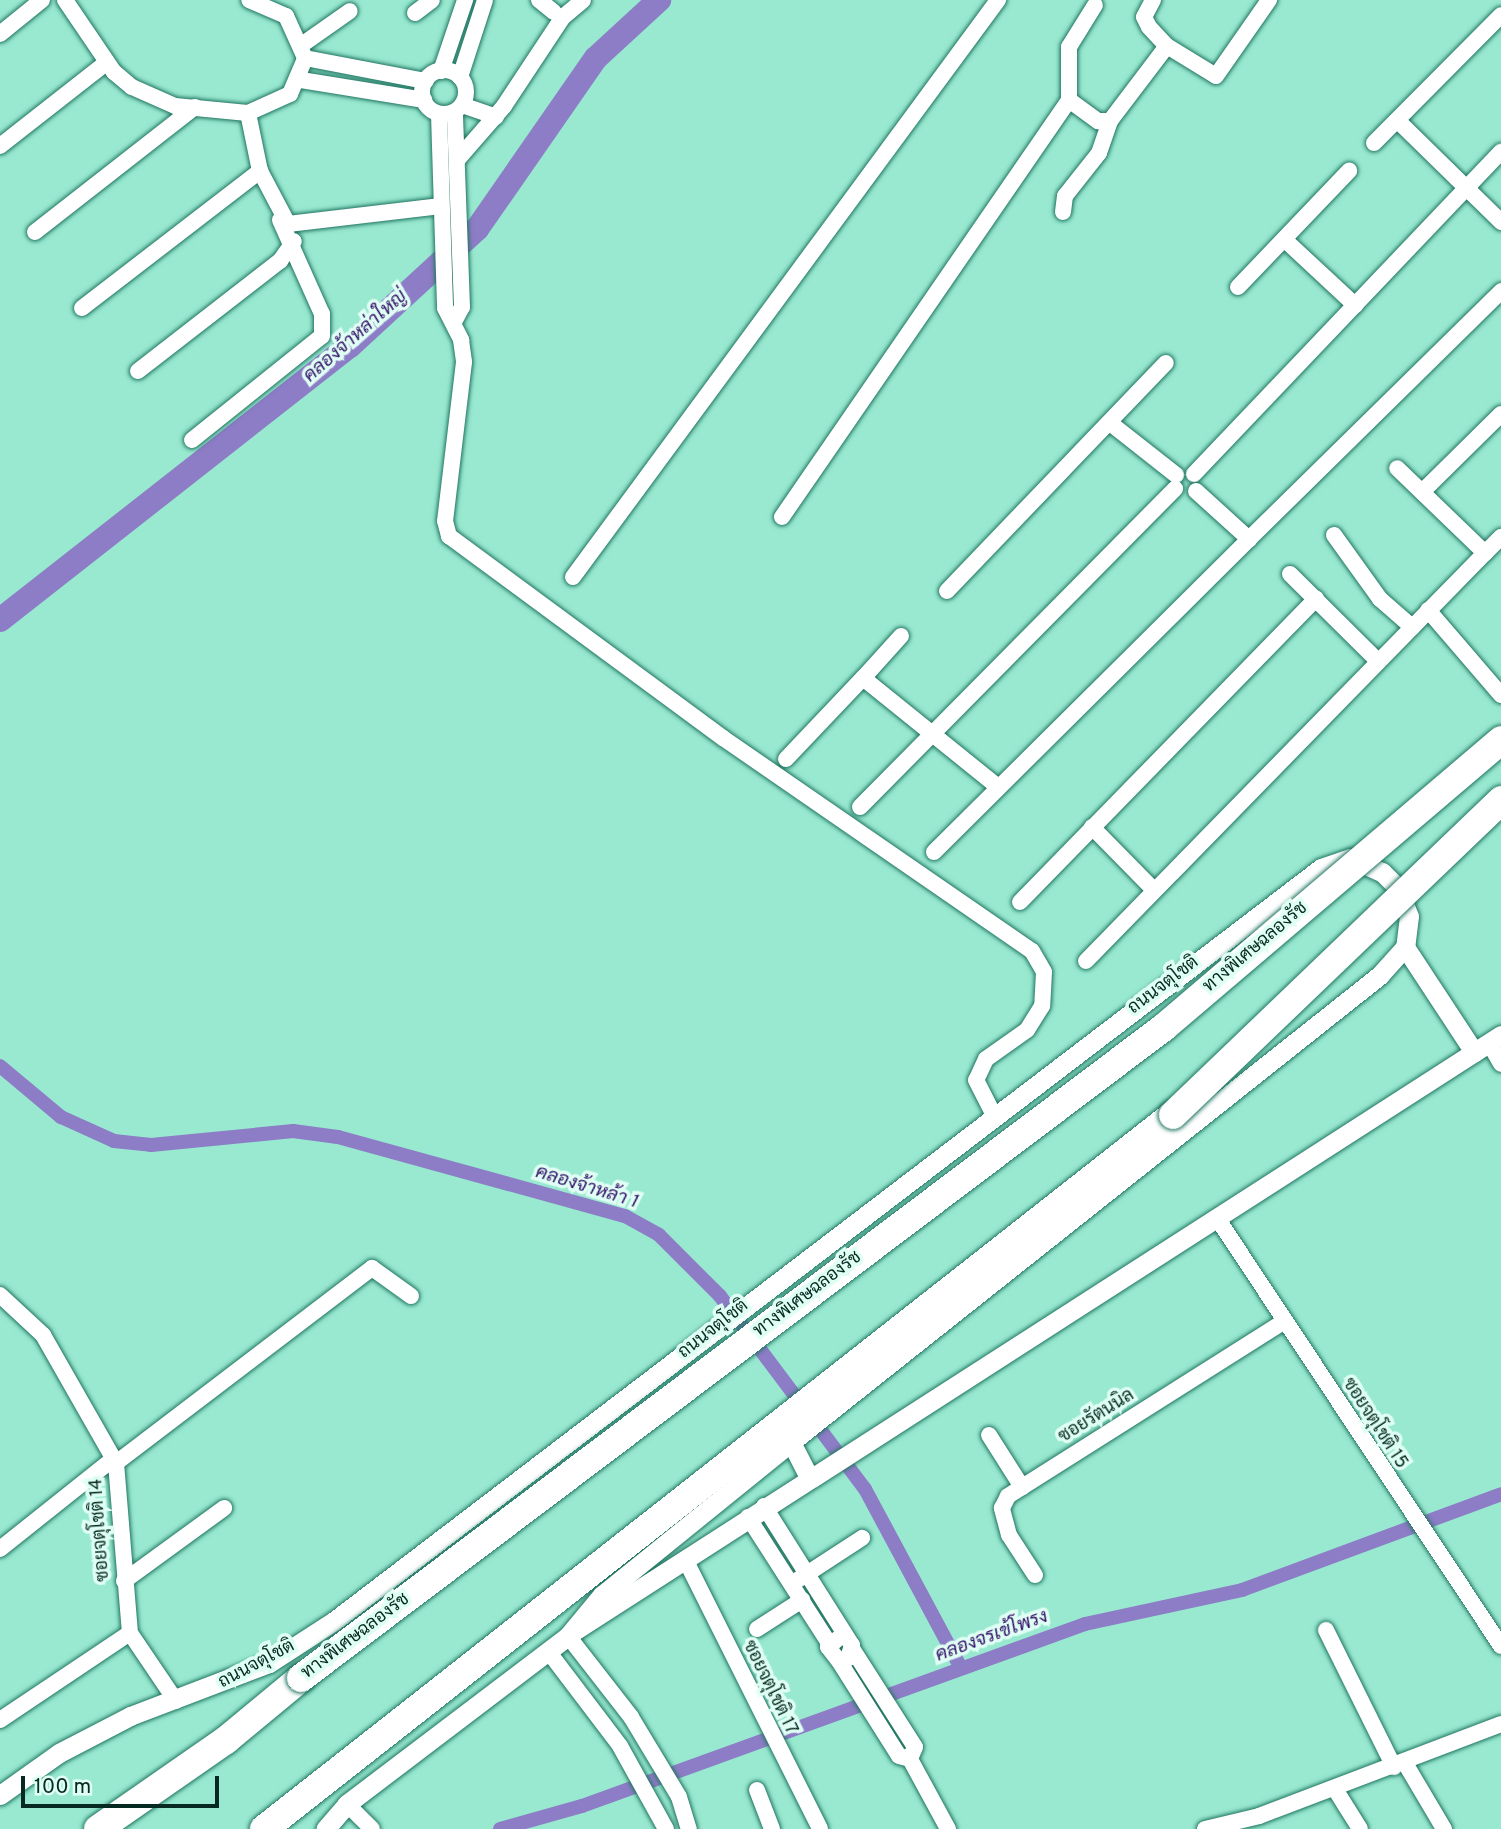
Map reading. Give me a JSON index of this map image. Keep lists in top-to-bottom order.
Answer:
{
  "streets": {
    "highway": ["ทางพิเศษฉลองรัช"],
    "street": [
      "ถนนจตุโชติ",
      "ซอยรัตนนิล",
      "ซอยจตุโชติ 15",
      "ซอยจตุโชติ 14",
      "ซอยจตุโชติ 17"
    ]
  },
  "crossings": [
    ["ถนนจตุโชติ", "ซอยจตุโชติ 14"],
    ["ซอยรัตนนิล", "ซอยจตุโชติ 15"]
  ],
  "water": ["คลองจ้าหล่าใหญ่", "คลองจ้าหล้า 1", "คลองจรเข้โพรง"],
  "scale_bar": "100 m"
}
